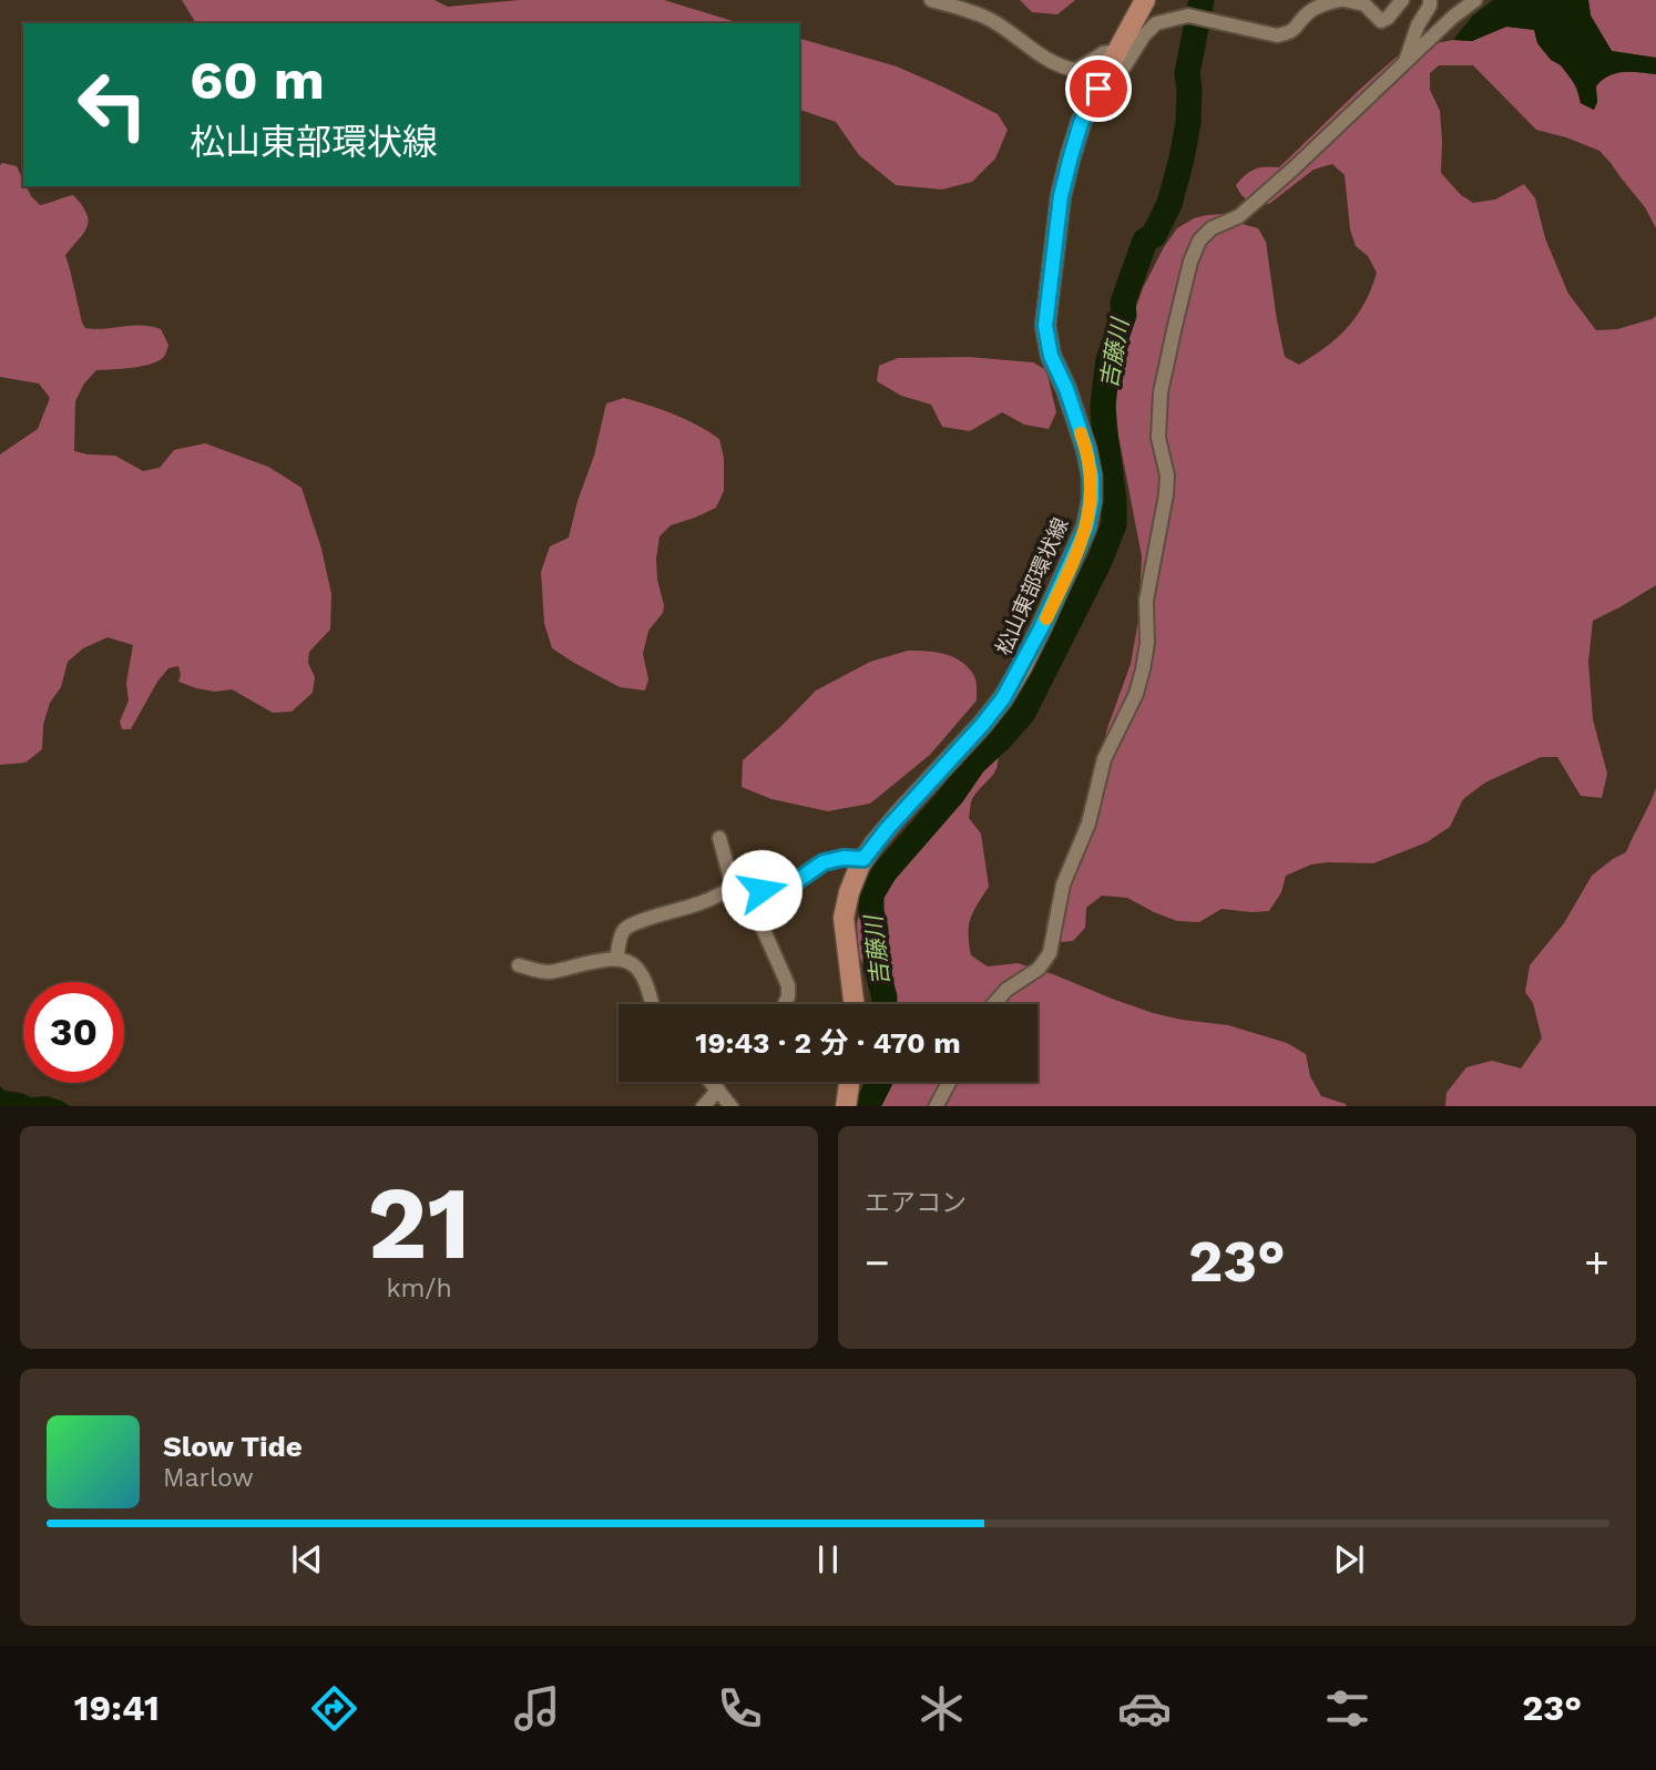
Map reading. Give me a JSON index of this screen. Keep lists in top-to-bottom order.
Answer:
{
  "streets": {
    "main road": ["松山東部環状線"]
  },
  "water": ["吉藤川"],
  "page": {
    "turn": ["60 m", "松山東部環状線"],
    "limit": "30",
    "trip": "19:43 · 2 分 · 470 m",
    "tile": [
      ["21", "km/h"],
      "エアコン"
    ],
    "heat": ["−", "23°", "+"],
    "song": ["Slow Tide", "Marlow"],
    "tabs": ["19:41", "23°"]
  }
}
